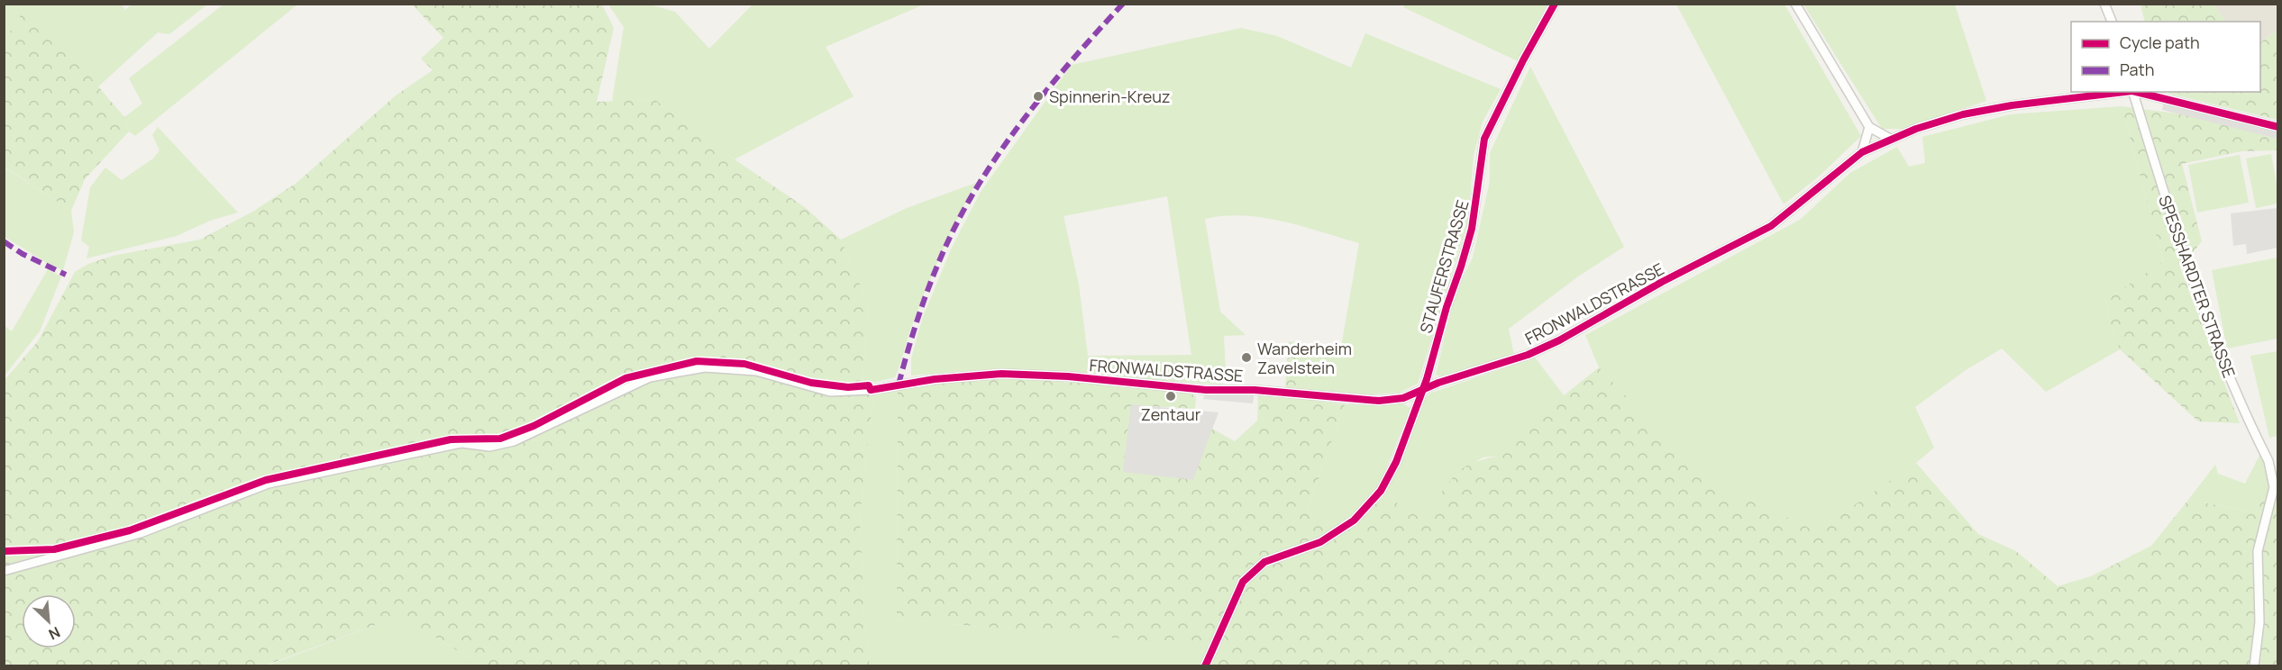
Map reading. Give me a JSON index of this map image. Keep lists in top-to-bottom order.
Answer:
{
  "streets": {
    "street": ["STAUFERSTRASSE", "SPESSHARDTER STRASSE", "FRONWALDSTRASSE"]
  },
  "crossings": [
    ["STAUFERSTRASSE", "FRONWALDSTRASSE"]
  ],
  "places": ["Spinnerin-Kreuz", "Wanderheim Zavelstein", "Zentaur"],
  "legend": ["Cycle path", "Path"],
  "north": "bottom right"
}
